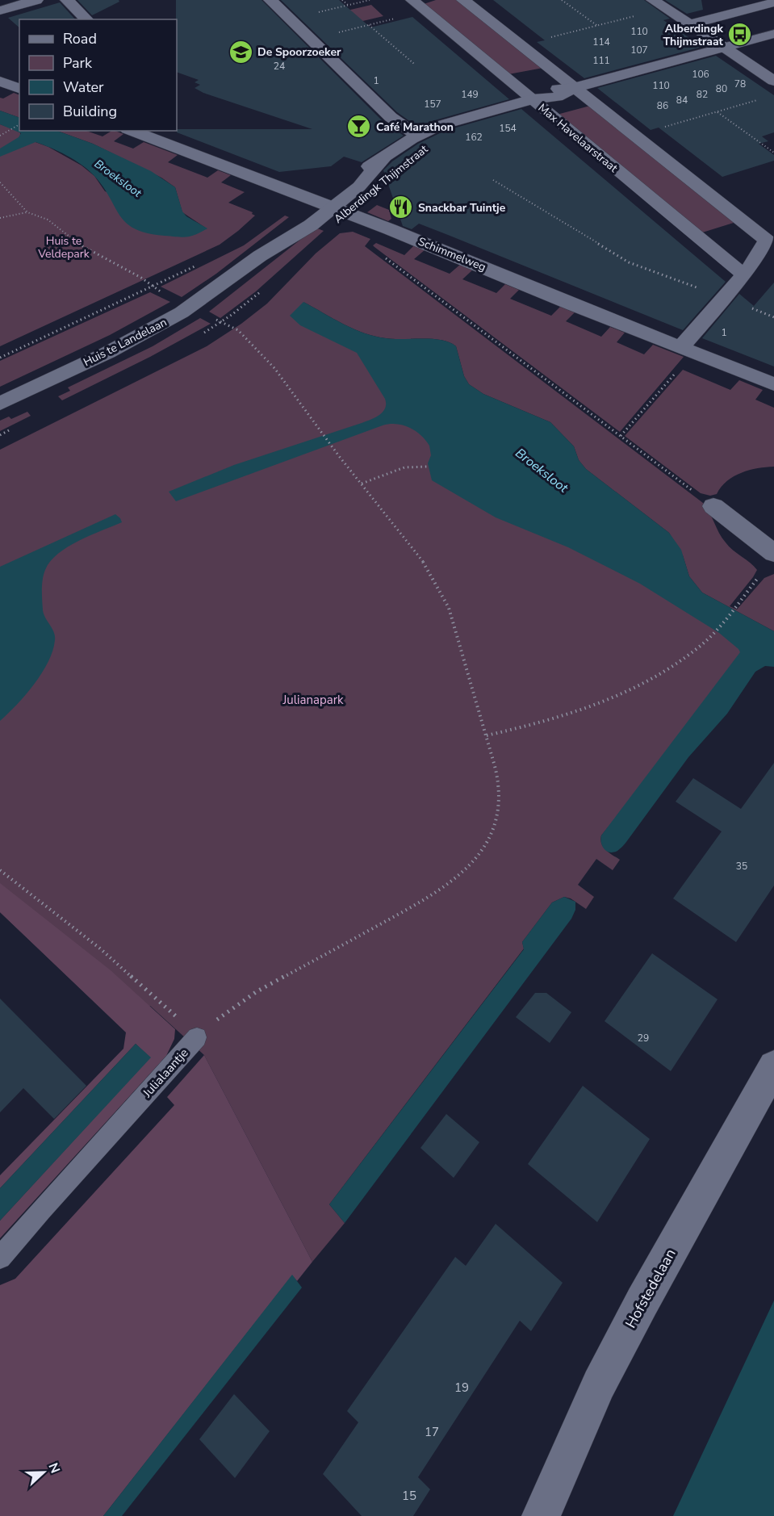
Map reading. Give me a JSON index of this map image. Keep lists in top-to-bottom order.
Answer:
{
  "streets": {
    "street": [
      "Max Havelaarstraat",
      "Alberdingk Thijmstraat",
      "Schimmelweg",
      "Huis te Landelaan",
      "Hofstedelaan"
    ],
    "lane": ["Julialaantje"]
  },
  "crossings": [
    ["Max Havelaarstraat", "Alberdingk Thijmstraat"],
    ["Alberdingk Thijmstraat", "Schimmelweg"],
    ["Alberdingk Thijmstraat", "Huis te Landelaan"]
  ],
  "water": ["Broeksloot"],
  "parks": ["Huis te Veldepark", "Julianapark"],
  "places": {
    "bus stop": ["Alberdingk Thijmstraat"],
    "school or university": ["De Spoorzoeker"],
    "bar": ["Café Marathon"],
    "restaurant": ["Snackbar Tuintje"]
  },
  "house_numbers": [
    "110",
    "114",
    "107",
    "111",
    "24",
    "106",
    "1",
    "78",
    "110",
    "80",
    "149",
    "82",
    "84",
    "157",
    "86",
    "154",
    "162",
    "1",
    "35",
    "29",
    "19",
    "17",
    "15"
  ],
  "legend": [
    "Road",
    "Park",
    "Water",
    "Building"
  ],
  "north": "right"
}
